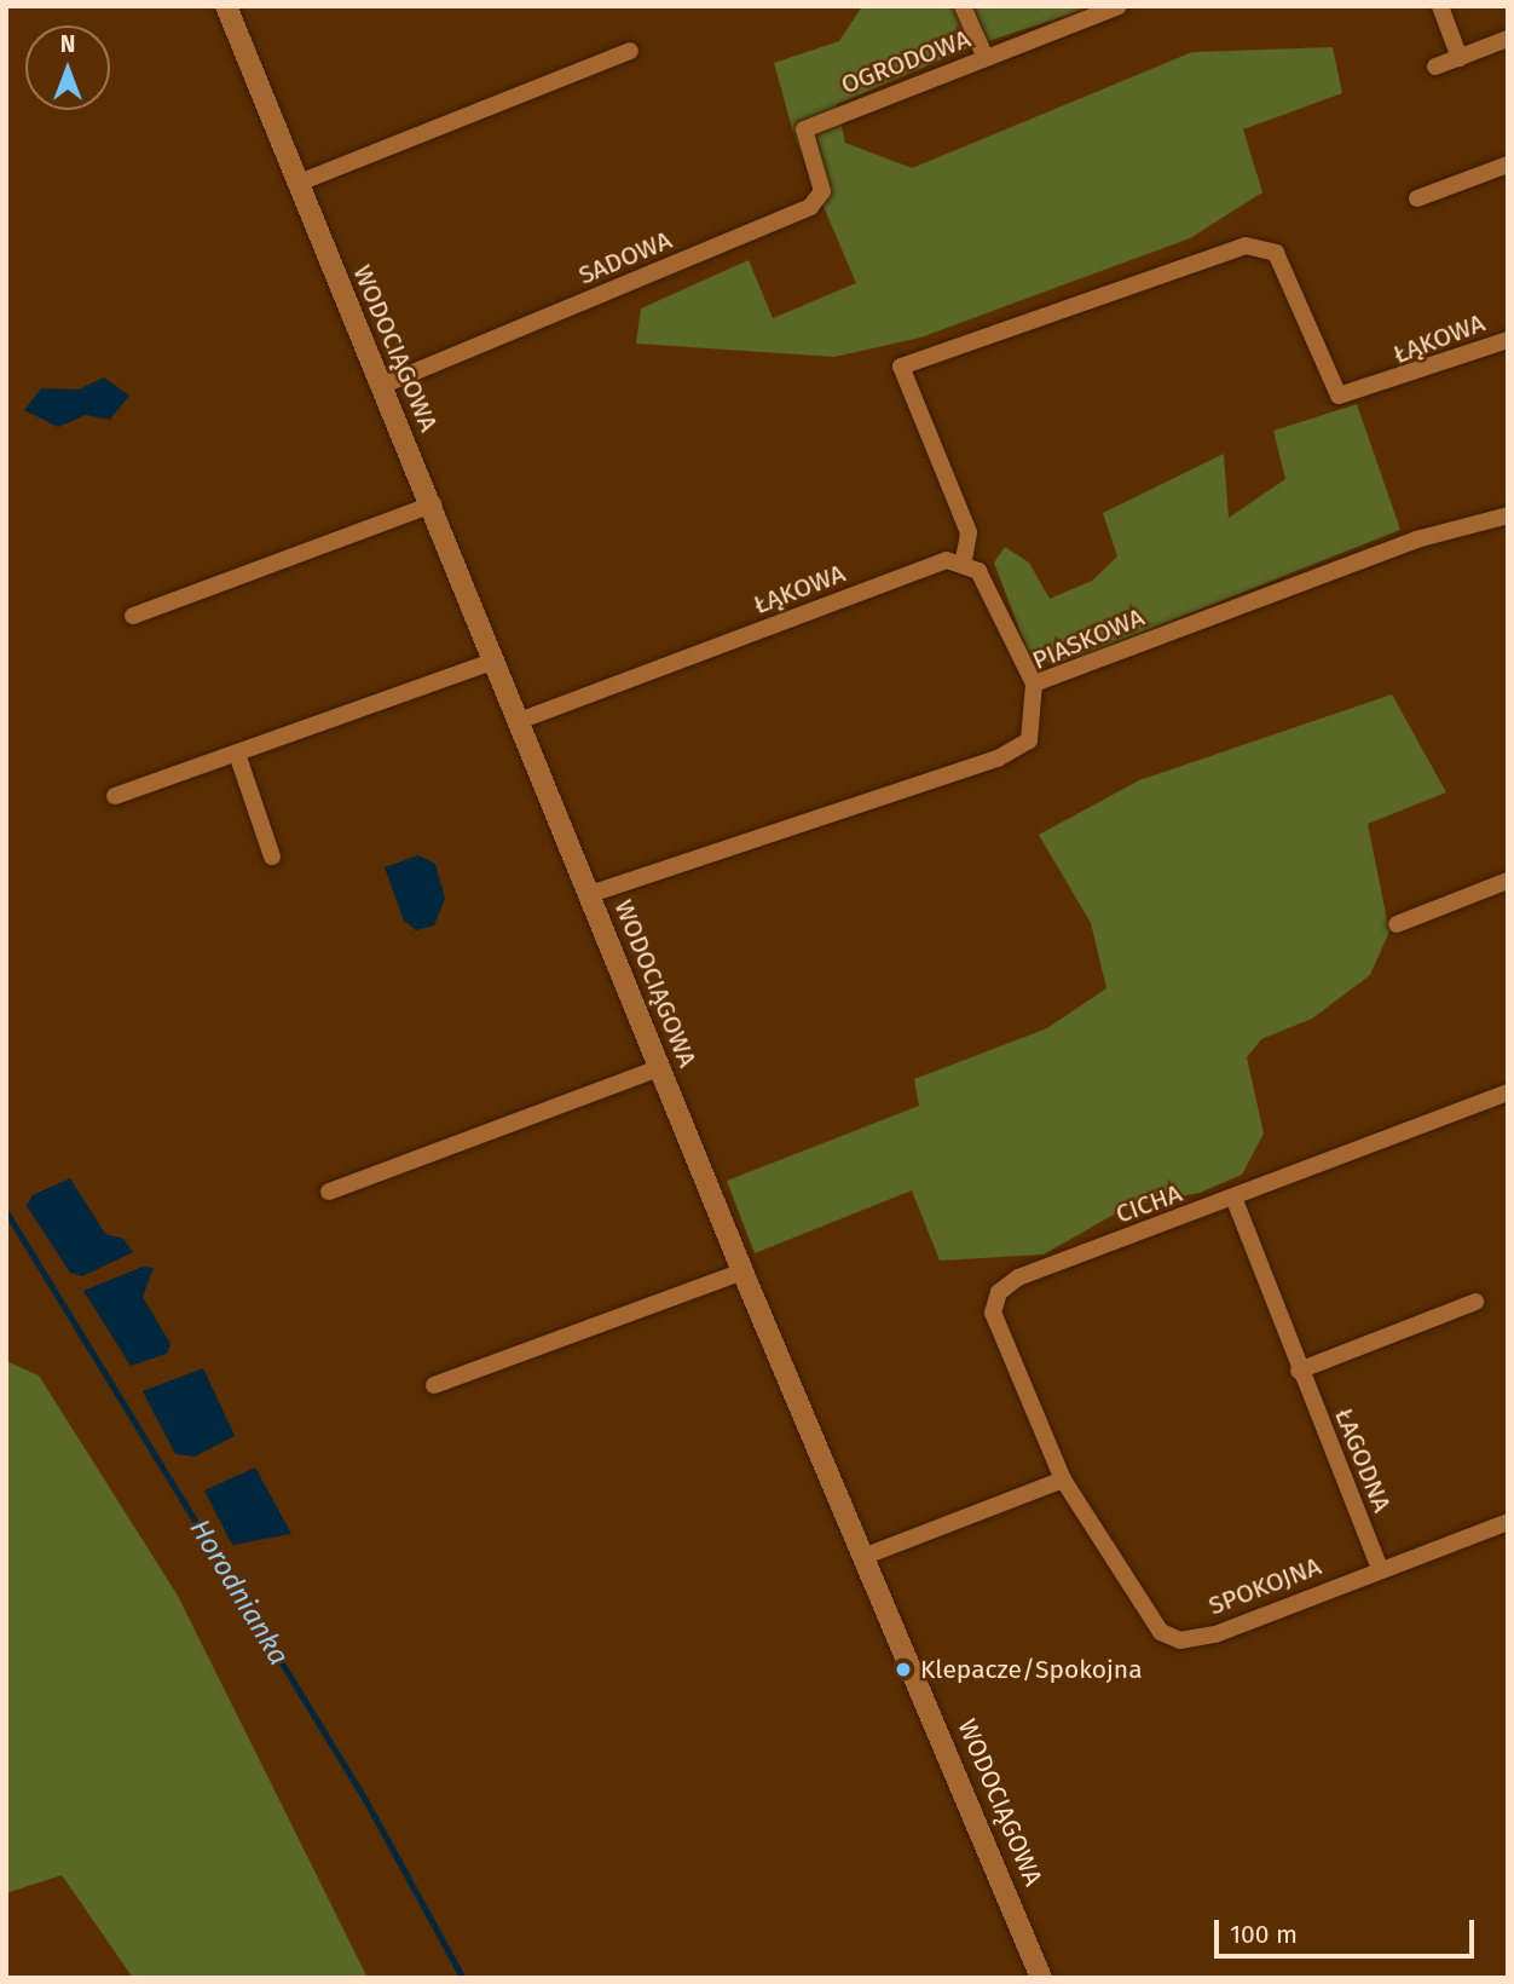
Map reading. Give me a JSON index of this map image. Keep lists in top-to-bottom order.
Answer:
{
  "streets": {
    "street": [
      "OGRODOWA",
      "SADOWA",
      "ŁĄKOWA",
      "WODOCIĄGOWA",
      "PIASKOWA",
      "CICHA",
      "ŁAGODNA",
      "SPOKOJNA"
    ]
  },
  "crossings": [
    ["OGRODOWA", "SADOWA"],
    ["SADOWA", "WODOCIĄGOWA"],
    ["ŁĄKOWA", "WODOCIĄGOWA"],
    ["WODOCIĄGOWA", "PIASKOWA"],
    ["CICHA", "ŁAGODNA"],
    ["CICHA", "SPOKOJNA"],
    ["ŁAGODNA", "SPOKOJNA"]
  ],
  "water": ["Horodnianka"],
  "places": ["Klepacze/Spokojna"],
  "scale_bar": "100 m",
  "north": "top"
}
